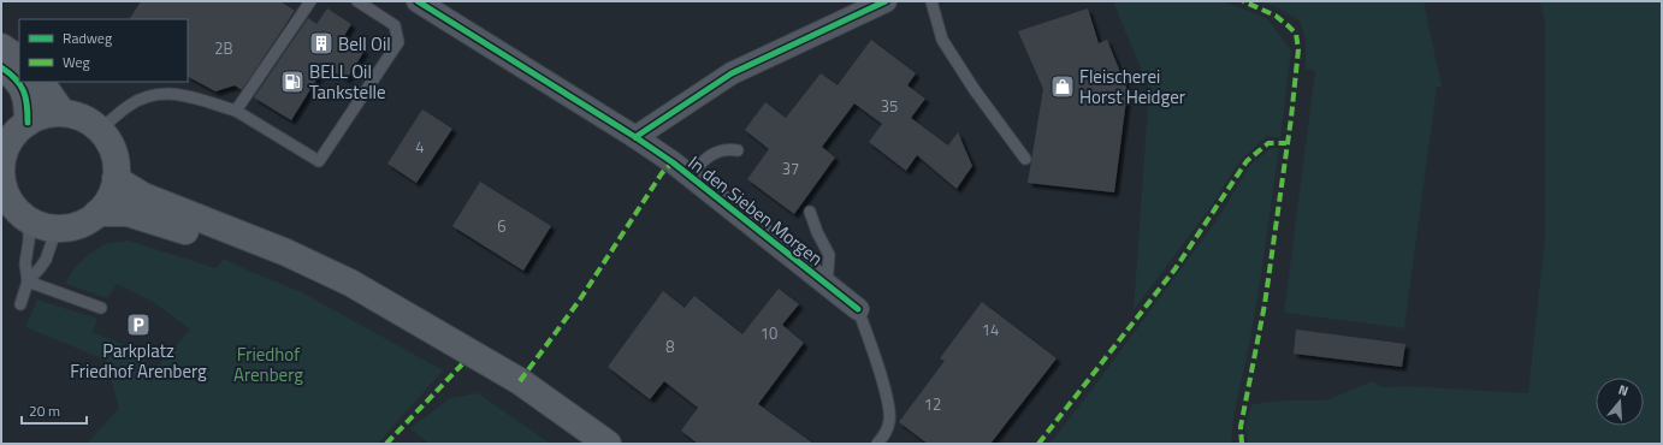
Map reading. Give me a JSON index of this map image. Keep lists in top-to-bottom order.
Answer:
{
  "streets": {
    "street": ["In den Sieben Morgen"]
  },
  "parks": ["Friedhof Arenberg"],
  "places": {
    "building": ["Bell Oil"],
    "fuel station": ["BELL Oil Tankstelle"],
    "shop": ["Fleischerei Horst Heidger"],
    "parking": ["Parkplatz Friedhof Arenberg"]
  },
  "house_numbers": [
    "2B",
    "35",
    "4",
    "37",
    "6",
    "14",
    "10",
    "8",
    "12"
  ],
  "legend": ["Radweg", "Weg"],
  "scale_bar": "20 m",
  "north": "top"
}
